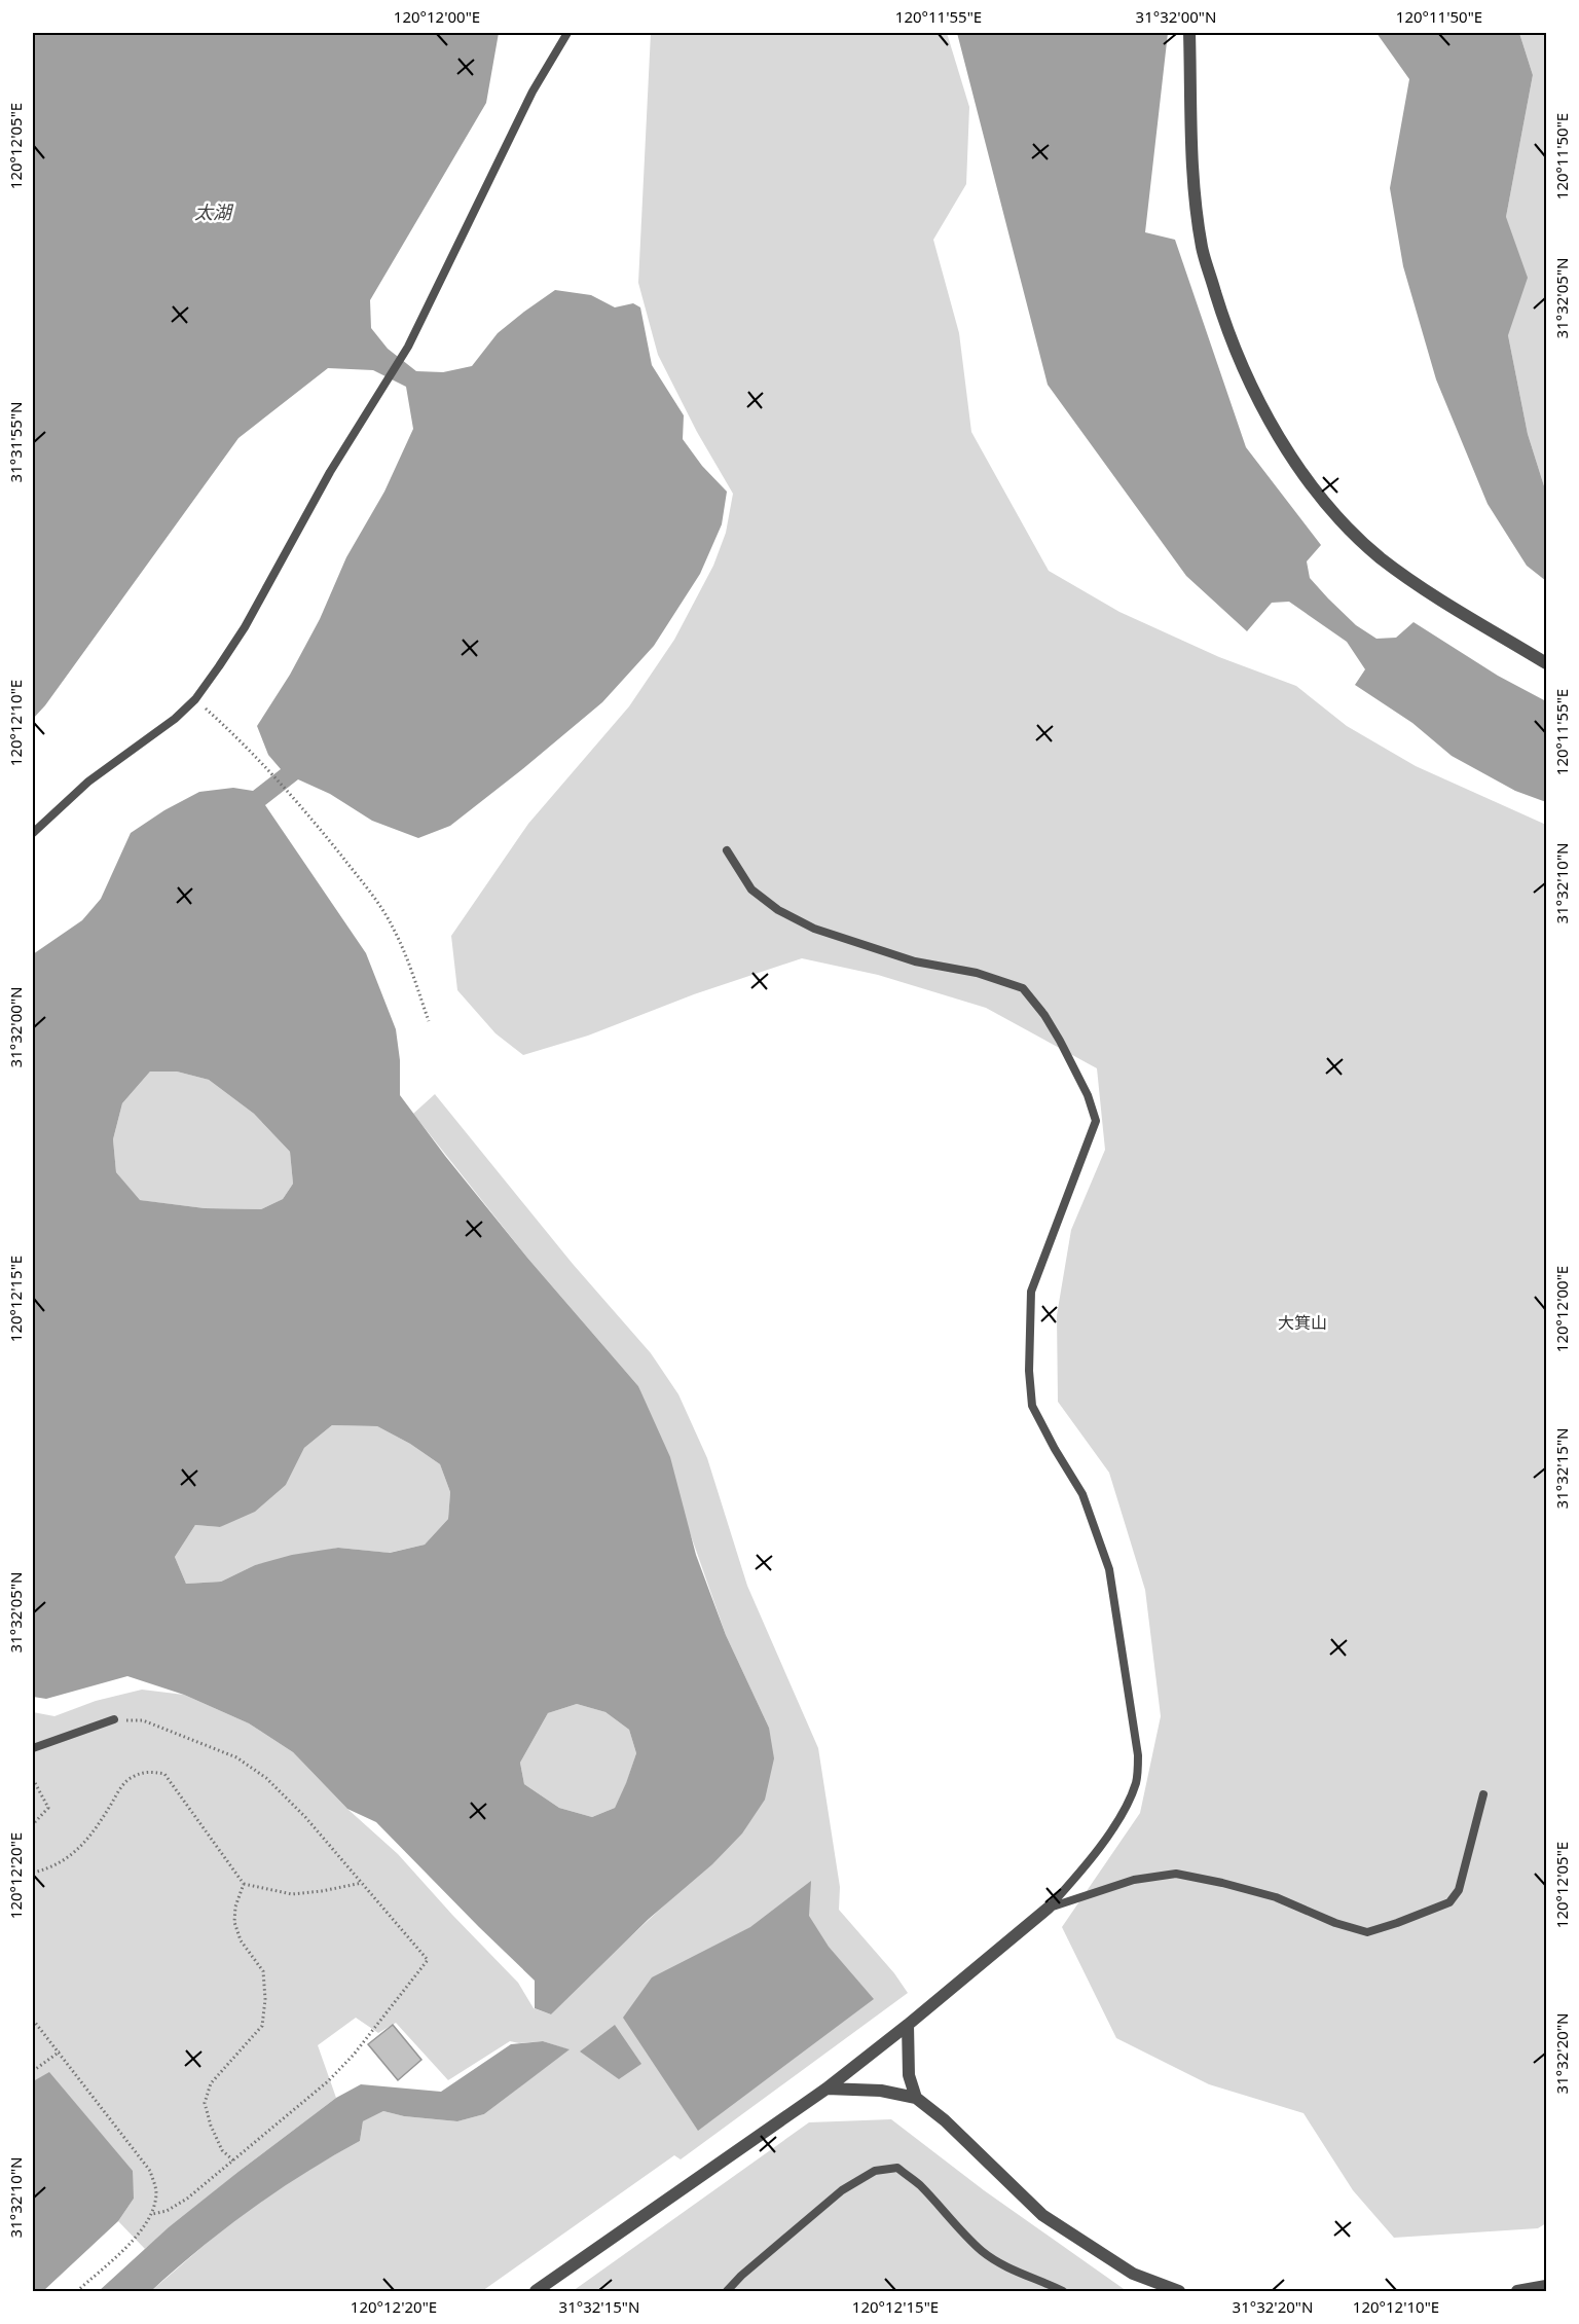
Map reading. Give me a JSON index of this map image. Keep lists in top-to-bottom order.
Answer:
{
  "water": ["太湖"],
  "parks": ["大箕山"],
  "coordinates": [
    "120°12'00\"E",
    "120°11'55\"E",
    "31°32'00\"N",
    "120°11'50\"E",
    "120°12'05\"E",
    "31°32'05\"N",
    "31°31'55\"N",
    "120°12'10\"E",
    "31°32'10\"N",
    "120°12'15\"E",
    "31°32'15\"N",
    "120°12'20\"E",
    "31°32'20\"N"
  ]
}
